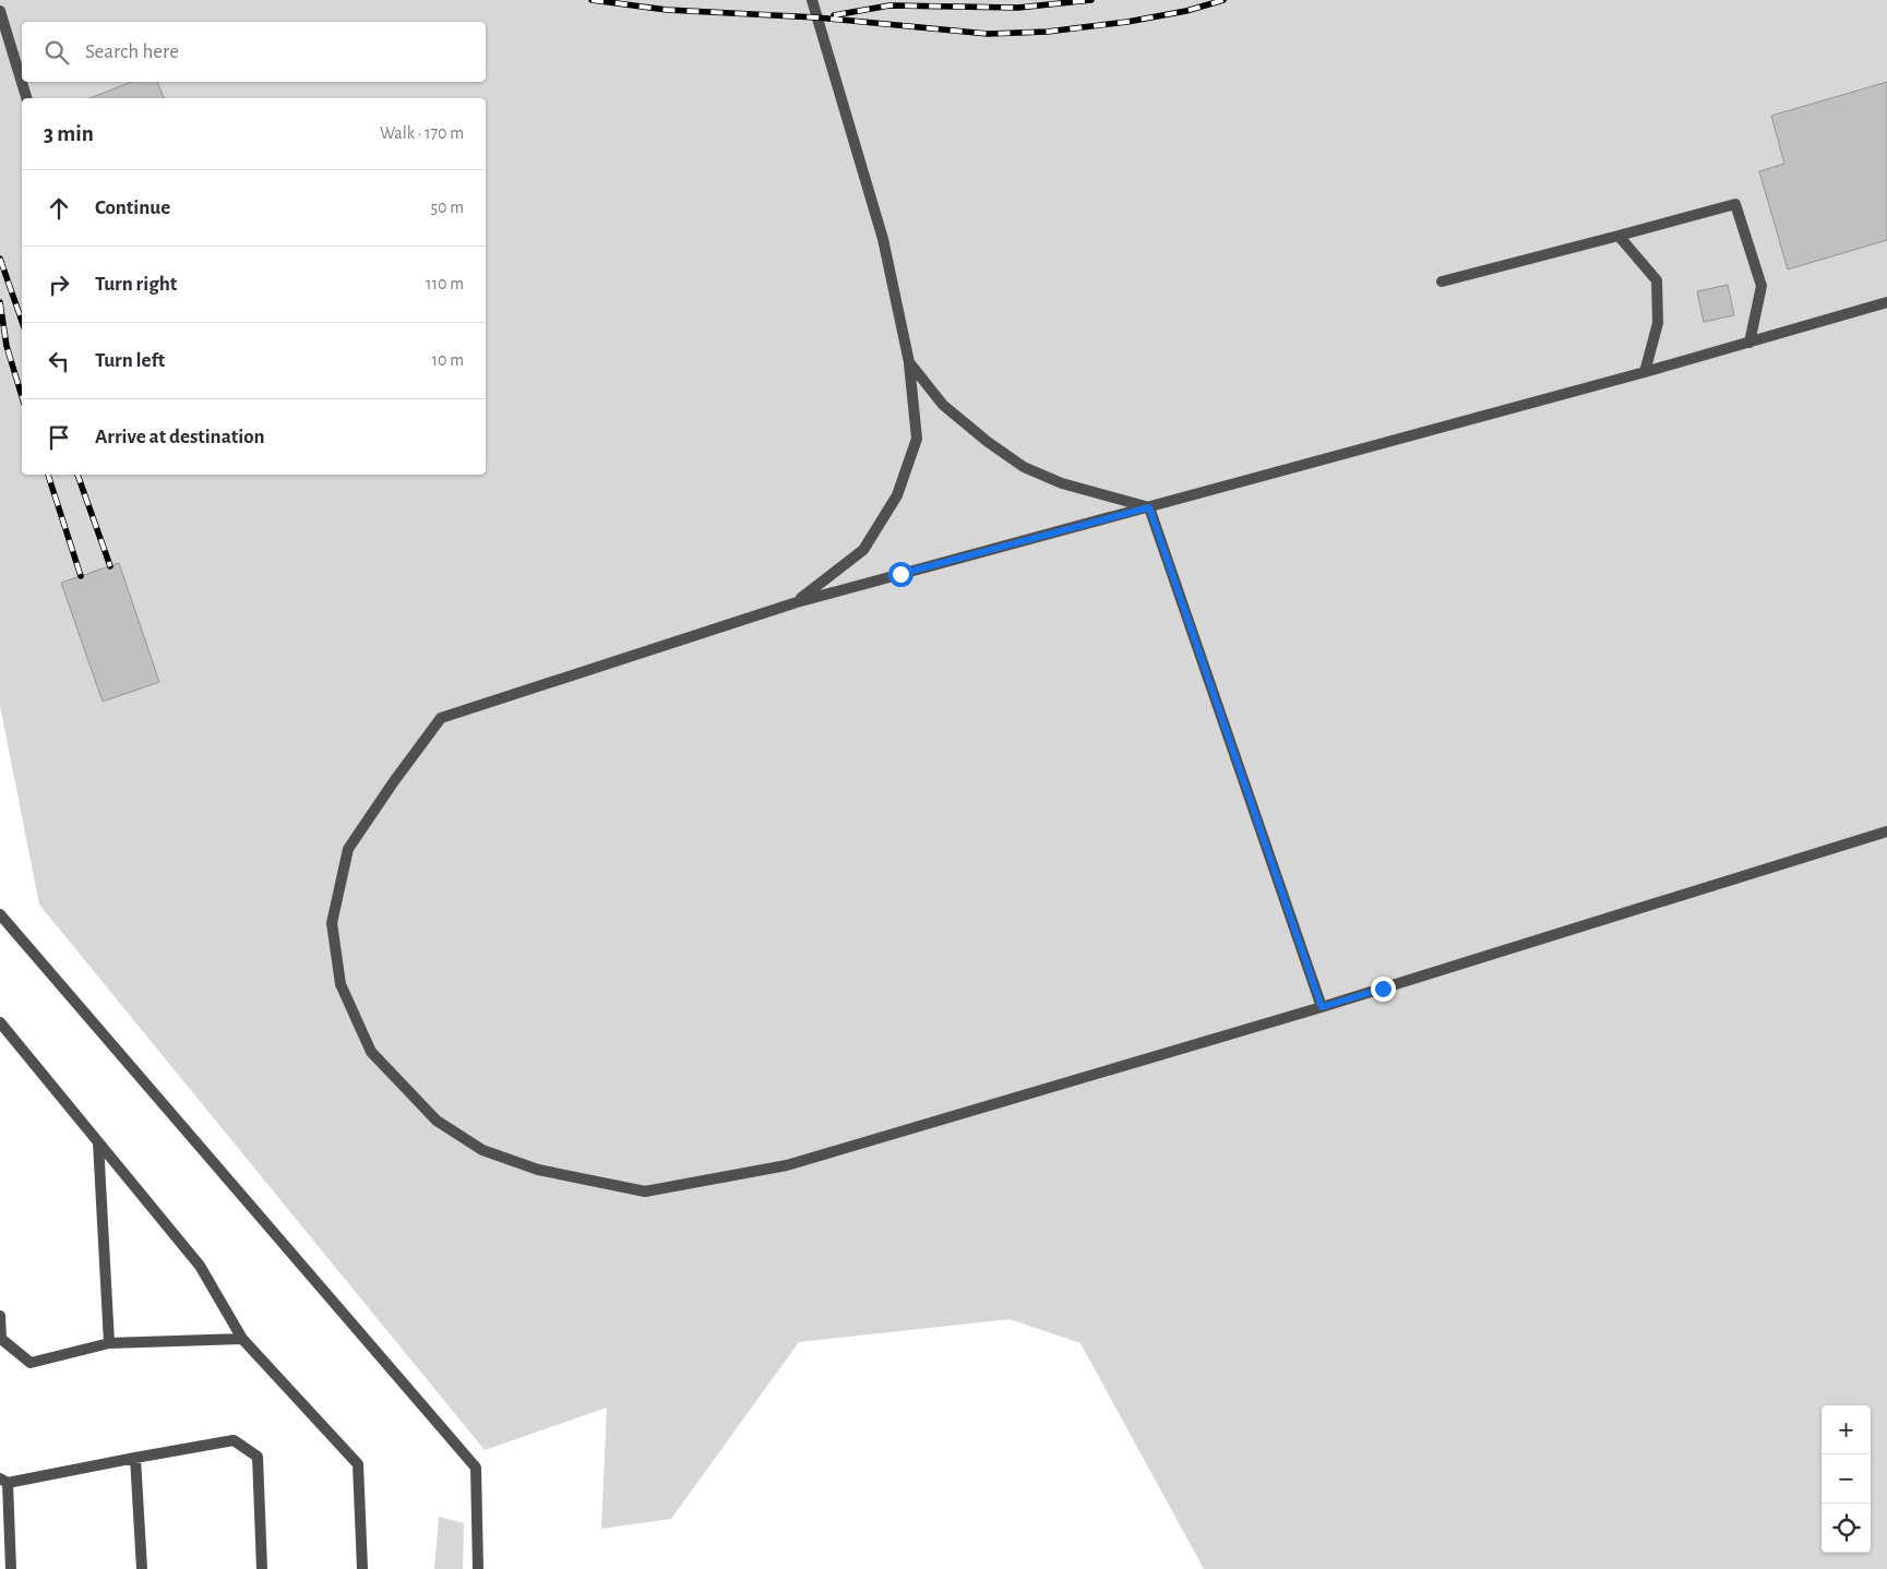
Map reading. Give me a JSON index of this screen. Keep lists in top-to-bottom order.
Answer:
{
  "page": {
    "search": "Search here",
    "heading": ["3 min", "Walk · 170 m"],
    "list": [
      ["Continue", "50 m"],
      ["Turn right", "110 m"],
      ["Turn left", "10 m"],
      "Arrive at destination"
    ],
    "map_buttons": ["+", "−"]
  }
}
